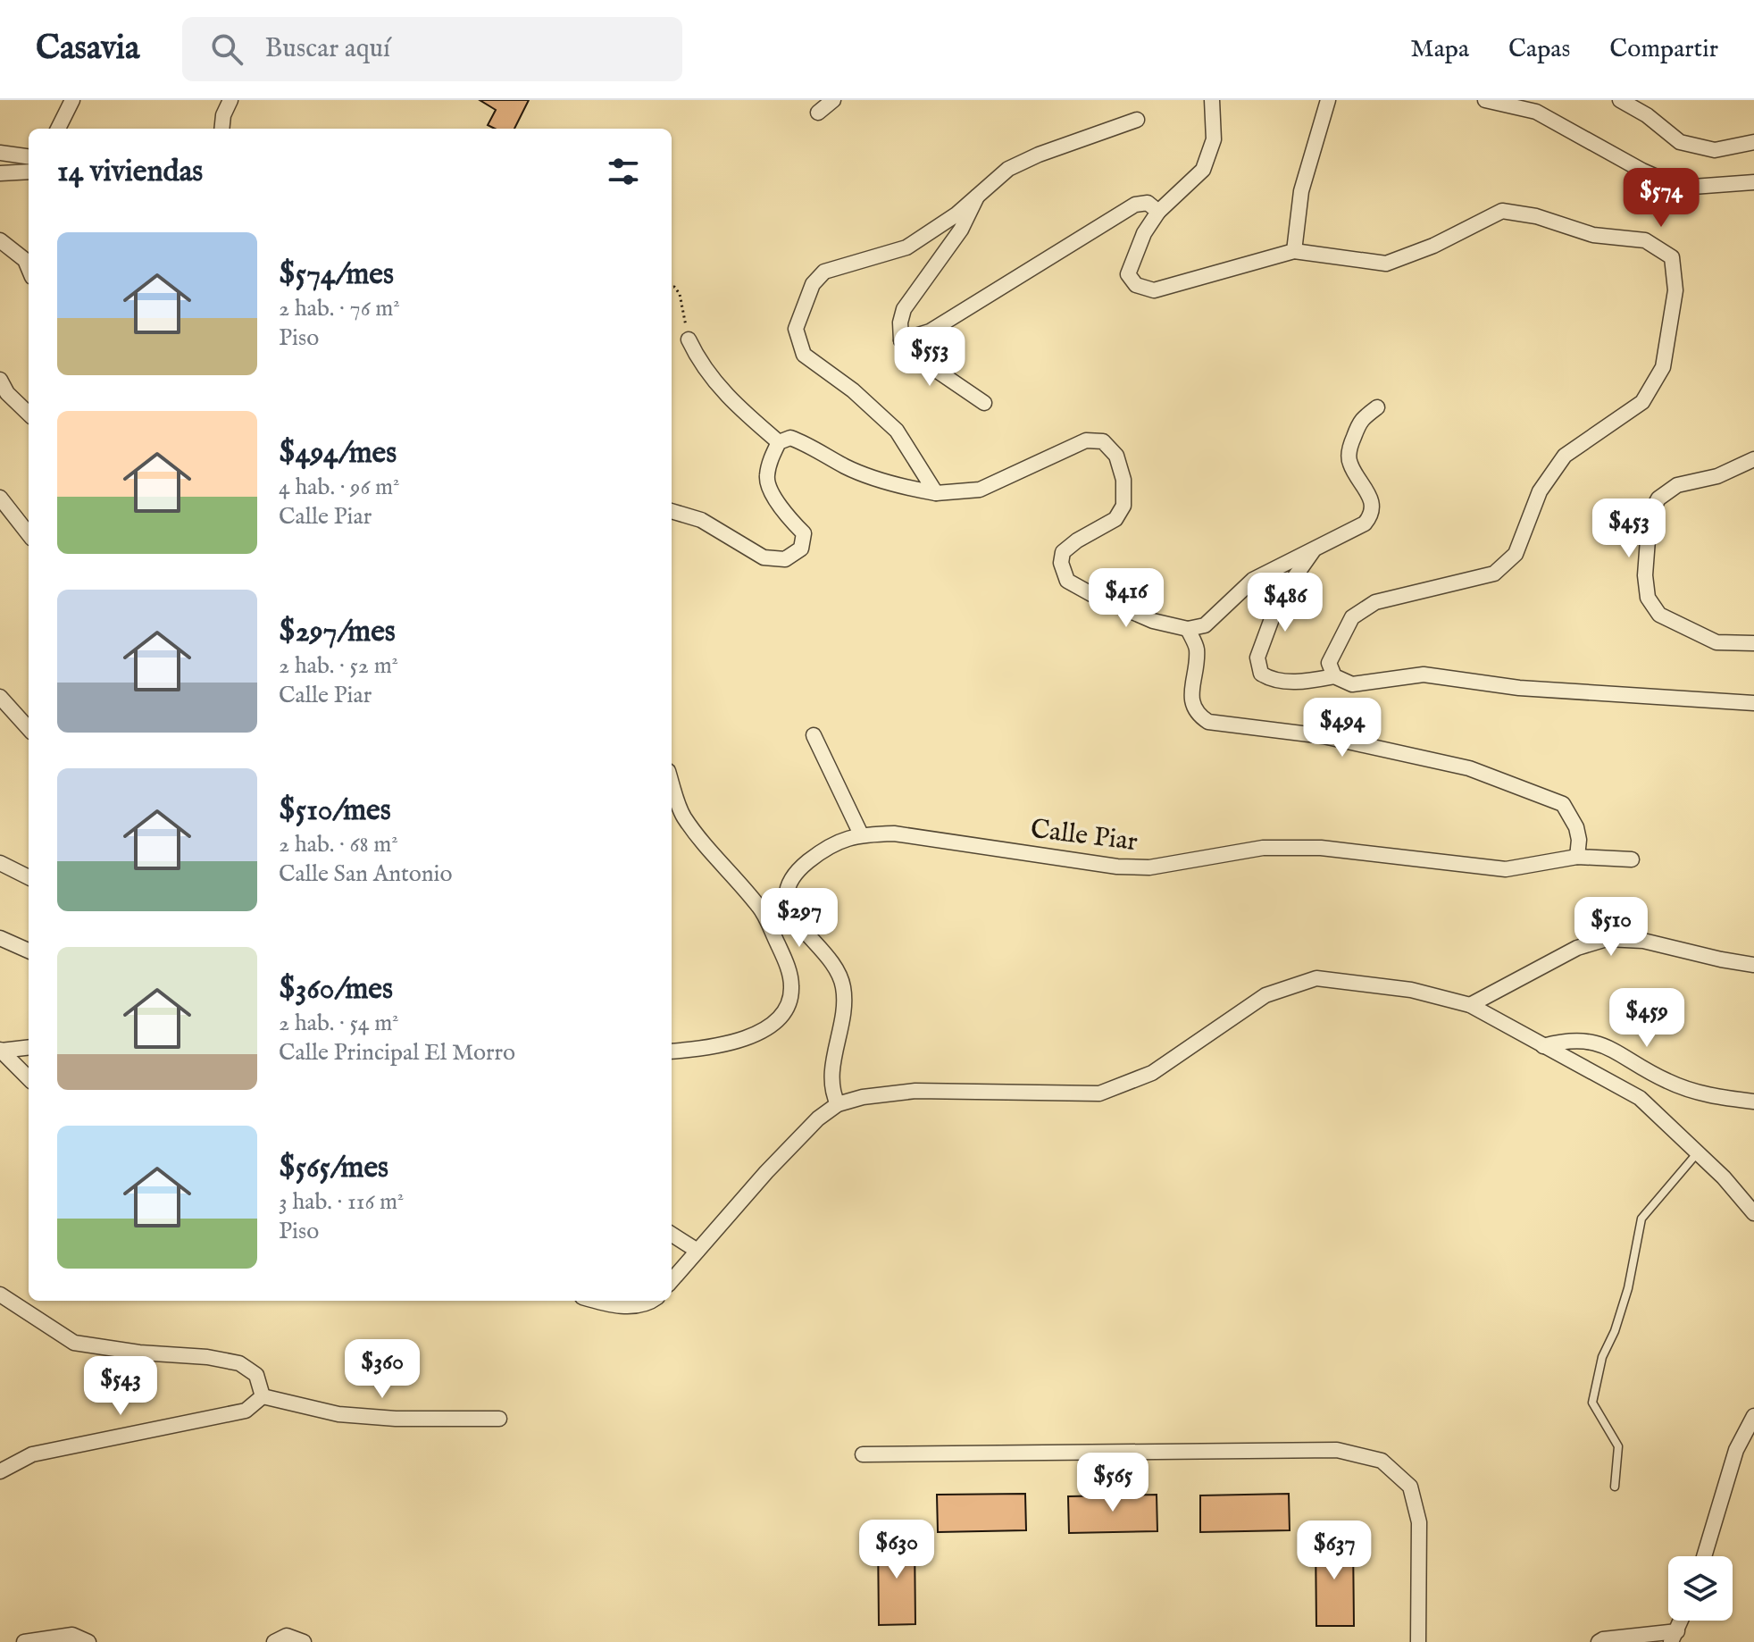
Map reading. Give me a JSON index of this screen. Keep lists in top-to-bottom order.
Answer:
{
  "streets": {
    "street": ["Calle Piar"]
  },
  "page": {
    "header": "Casavia",
    "search": "Buscar aquí",
    "nav": ["Mapa", "Capas", "Compartir"],
    "heading": "14 viviendas",
    "price": [
      "$574",
      "$553",
      "$453",
      "$416",
      "$486",
      "$494",
      "$297",
      "$510",
      "$459",
      "$360",
      "$543",
      "$565",
      "$630",
      "$637"
    ],
    "list": [
      {
        "name": "$574/mes",
        "note": "2 hab. · 76 m² · Piso"
      },
      {
        "name": "$494/mes",
        "note": "4 hab. · 96 m² · Calle Piar"
      },
      {
        "name": "$297/mes",
        "note": "2 hab. · 52 m² · Calle Piar"
      },
      {
        "name": "$510/mes",
        "note": "2 hab. · 68 m² · Calle San Antonio"
      },
      {
        "name": "$360/mes",
        "note": "2 hab. · 54 m² · Calle Principal El Morro"
      },
      {
        "name": "$565/mes",
        "note": "3 hab. · 116 m² · Piso"
      }
    ]
  }
}
